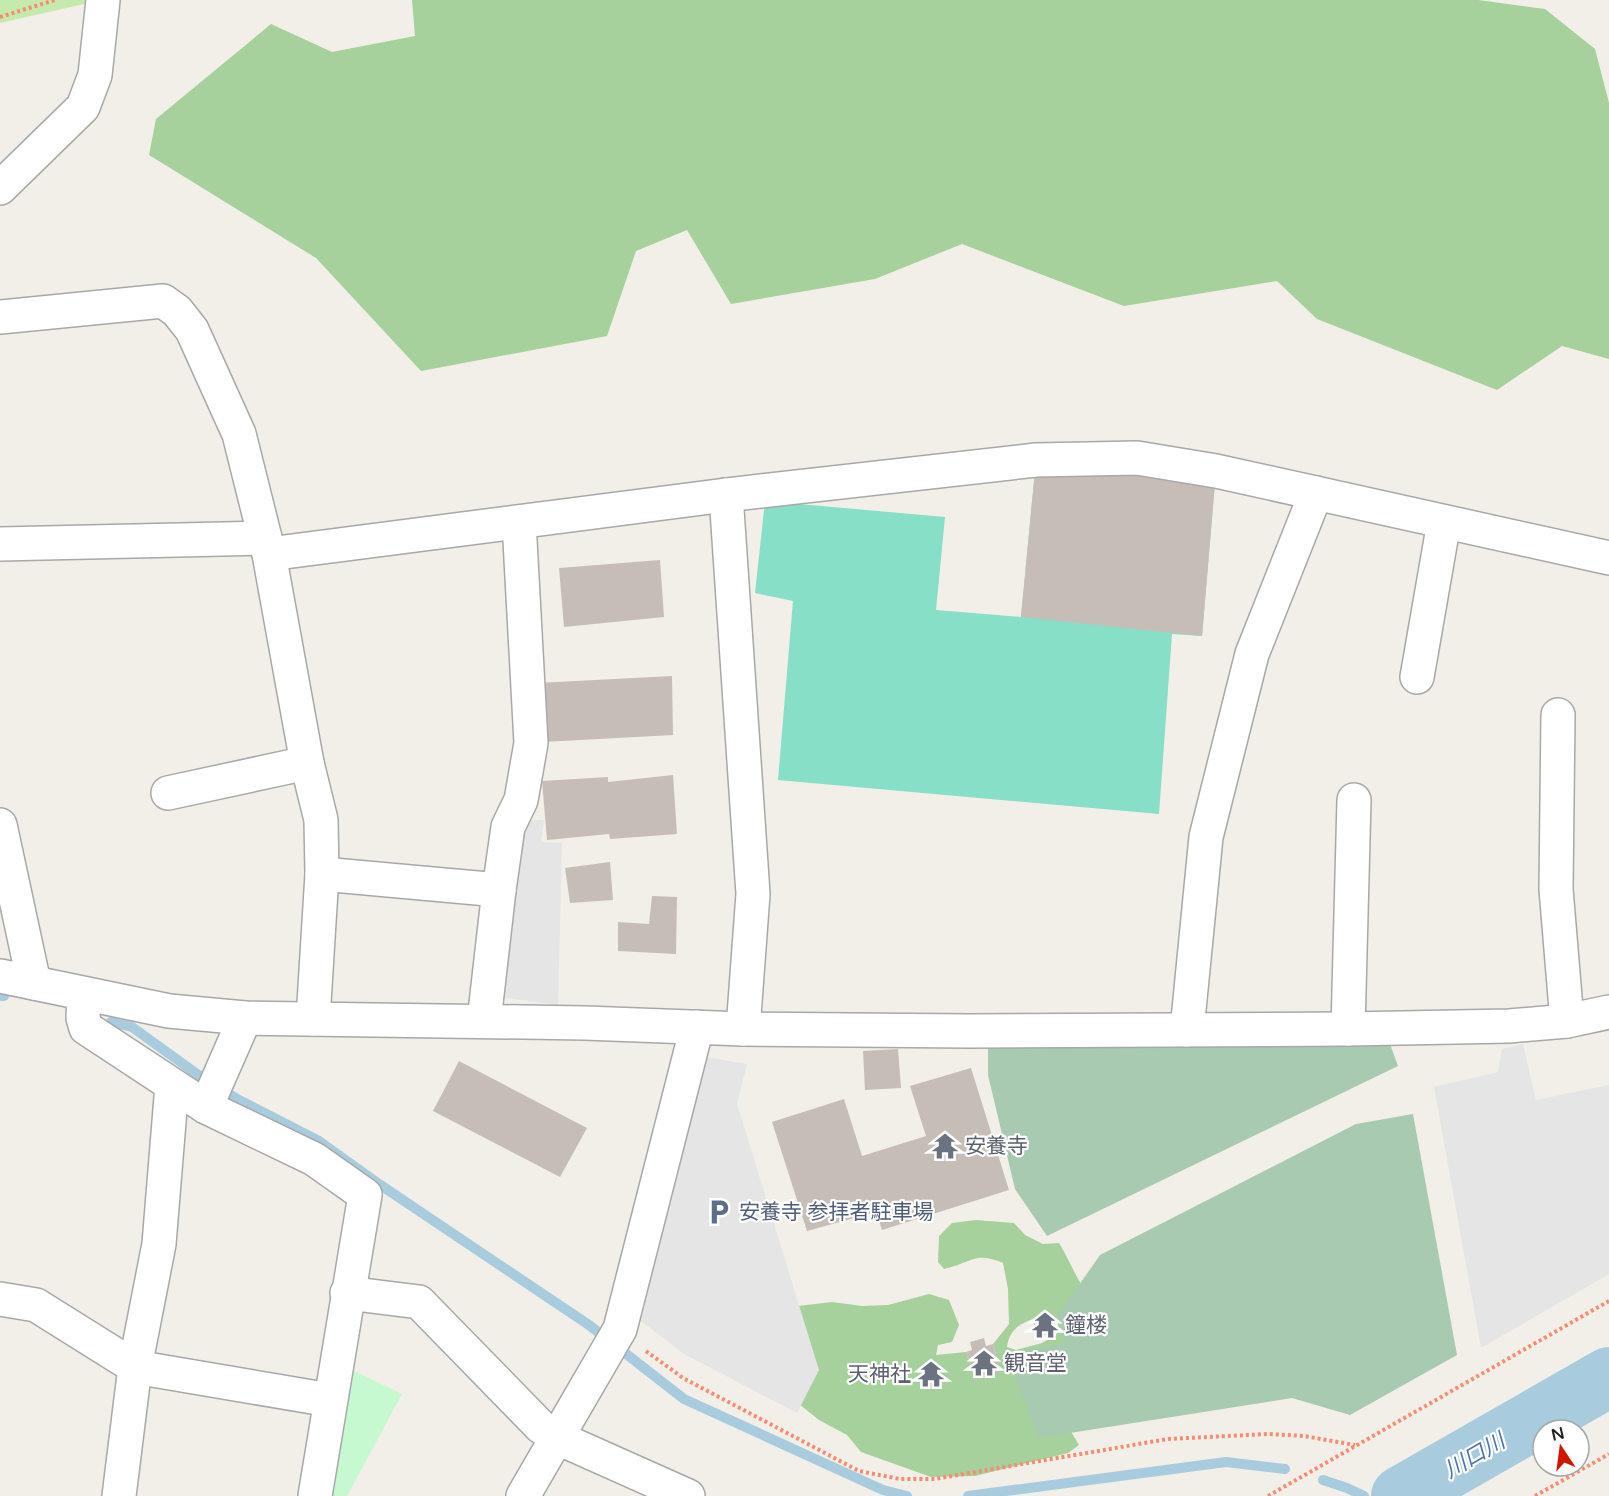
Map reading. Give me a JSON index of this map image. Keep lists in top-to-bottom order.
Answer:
{
  "water": ["川口川"],
  "places": {
    "temple": [
      "安養寺",
      "鐘楼",
      "観音堂",
      "天神社"
    ],
    "parking": ["安養寺 参拝者駐車場"]
  },
  "north": "top"
}
